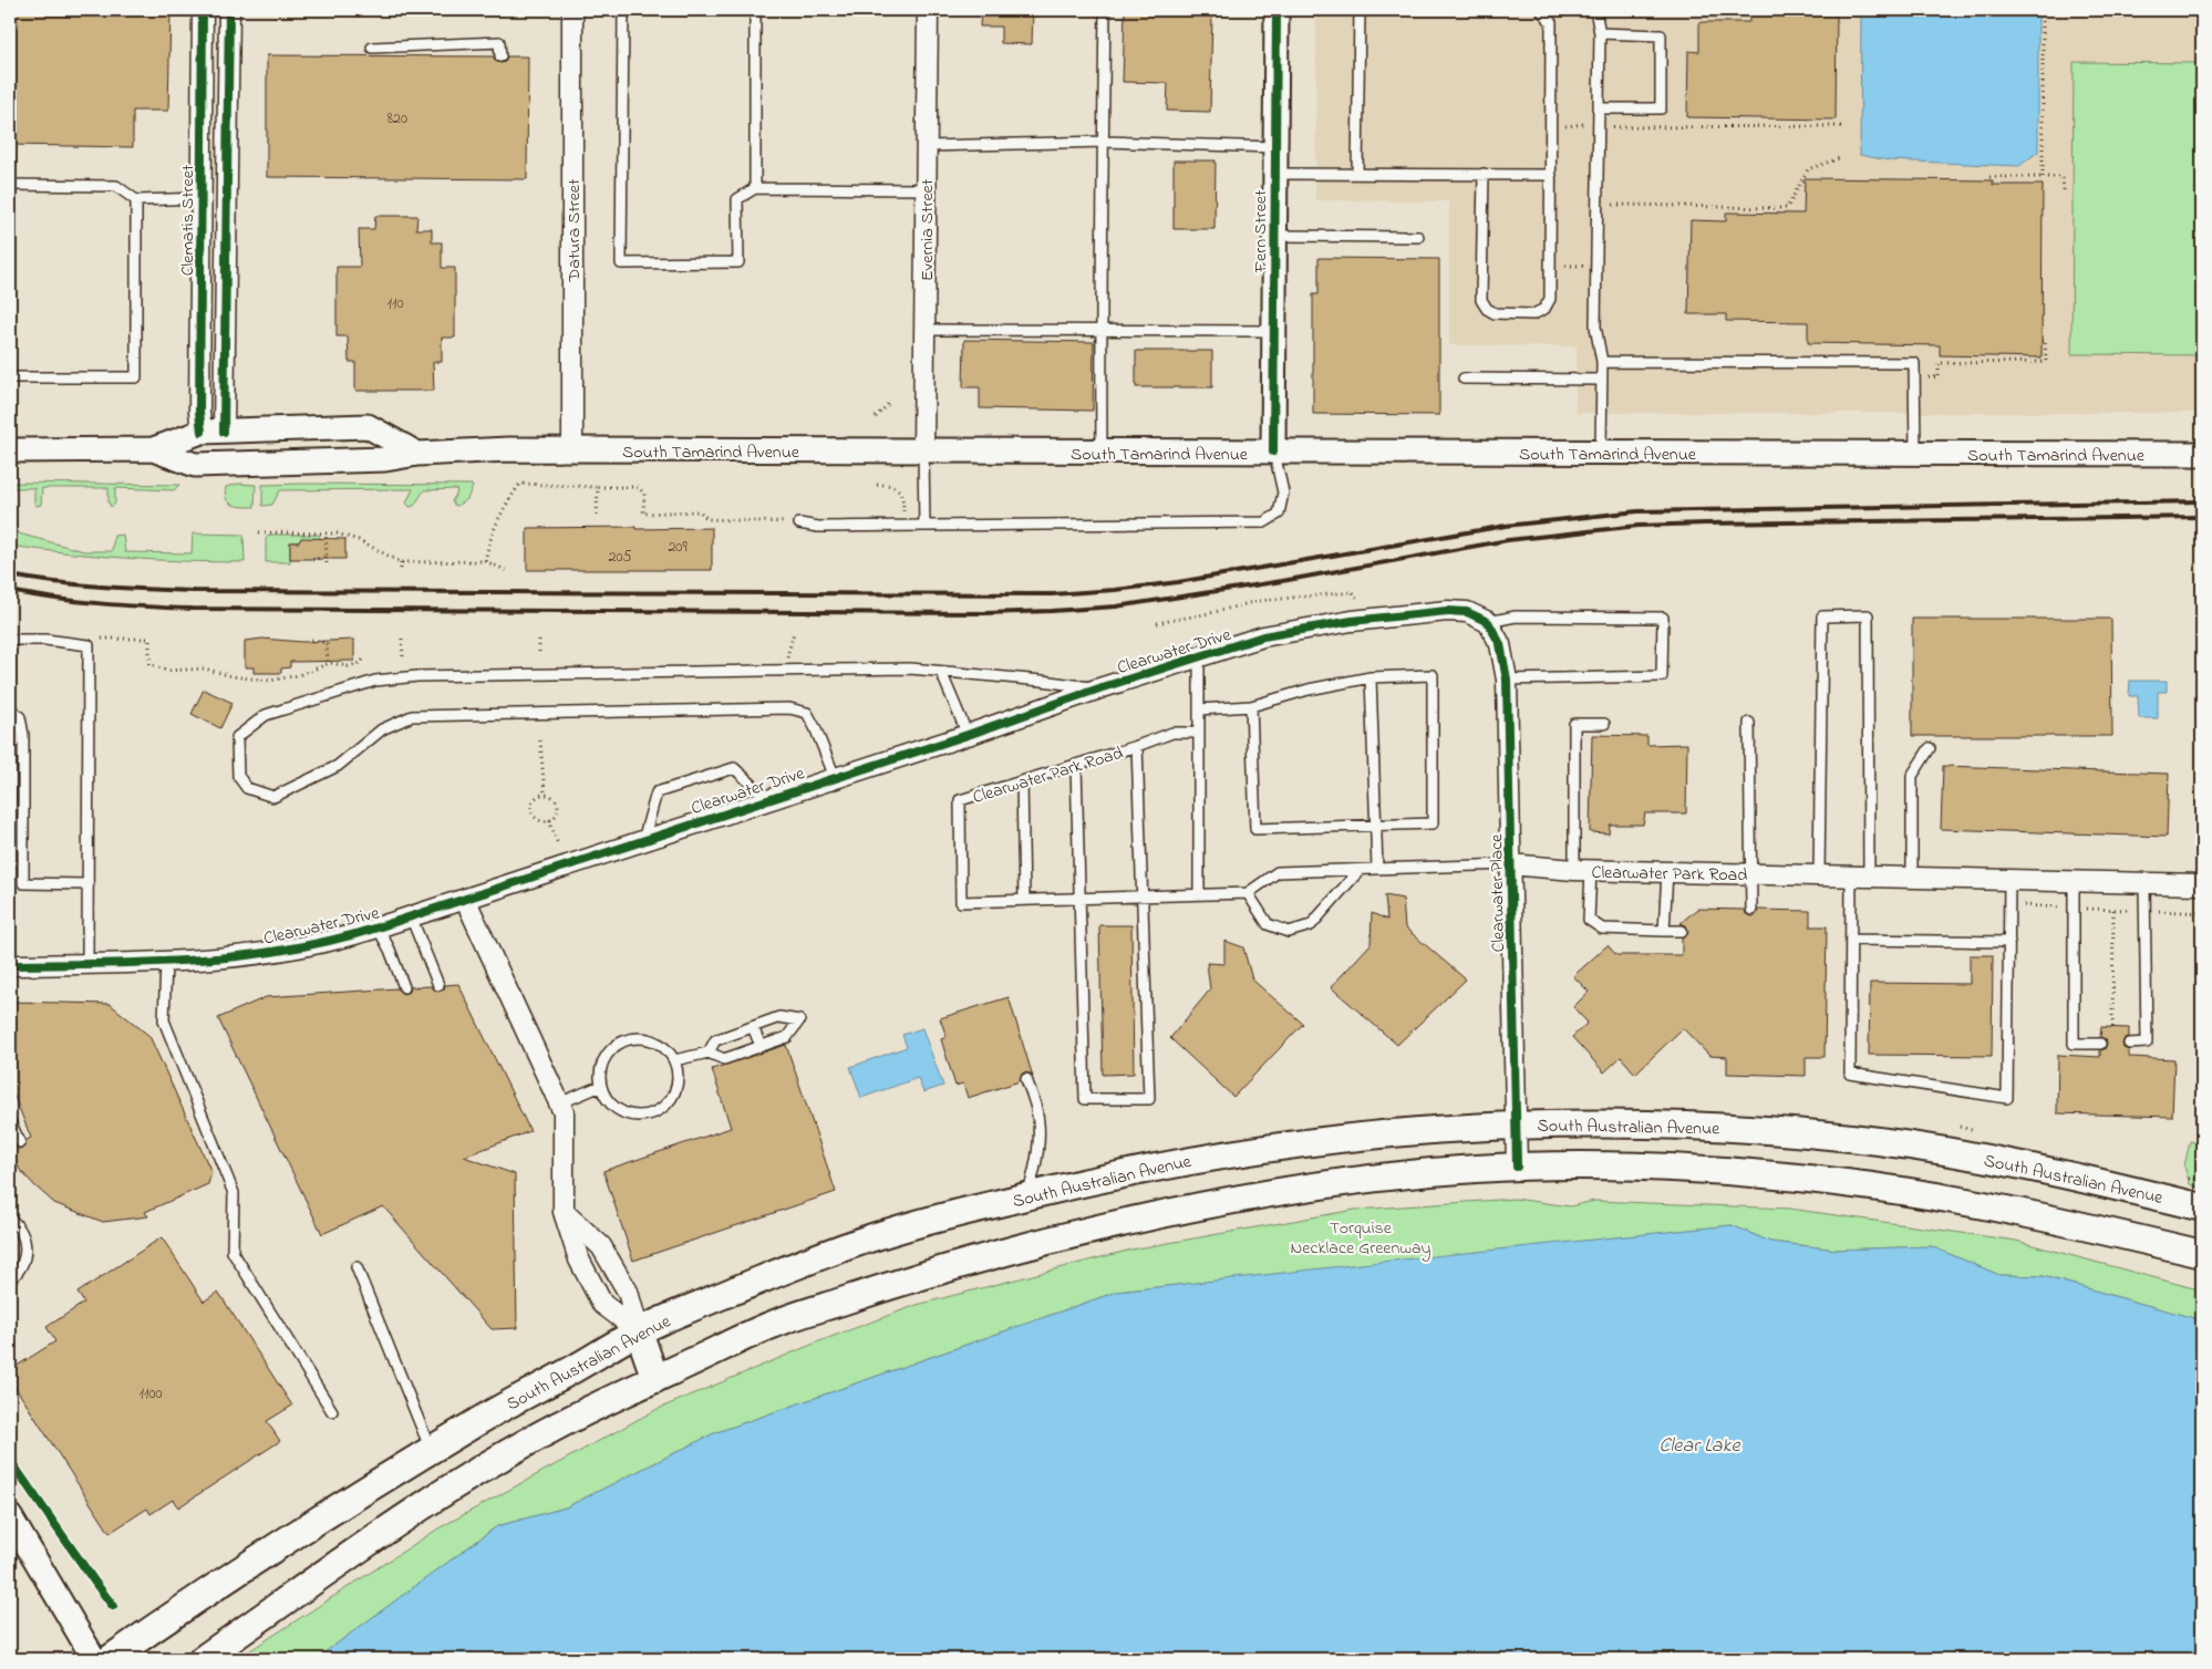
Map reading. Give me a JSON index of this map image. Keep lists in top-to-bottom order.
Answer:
{
  "streets": {
    "main road": ["South Australian Avenue"],
    "street": [
      "Clematis Street",
      "Datura Street",
      "Evernia Street",
      "Fern Street",
      "South Tamarind Avenue",
      "Clearwater Drive",
      "Clearwater Park Road",
      "Clearwater Place"
    ]
  },
  "crossings": [
    ["Datura Street", "South Tamarind Avenue"],
    ["Evernia Street", "South Tamarind Avenue"],
    ["Fern Street", "South Tamarind Avenue"],
    ["Clearwater Drive", "Clearwater Place"],
    ["Clearwater Park Road", "Clearwater Place"],
    ["Clearwater Place", "South Australian Avenue"]
  ],
  "water": ["Clear Lake"],
  "parks": ["Torquise Necklace Greenway"],
  "house_numbers": [
    "820",
    "110",
    "209",
    "205",
    "1100"
  ]
}
